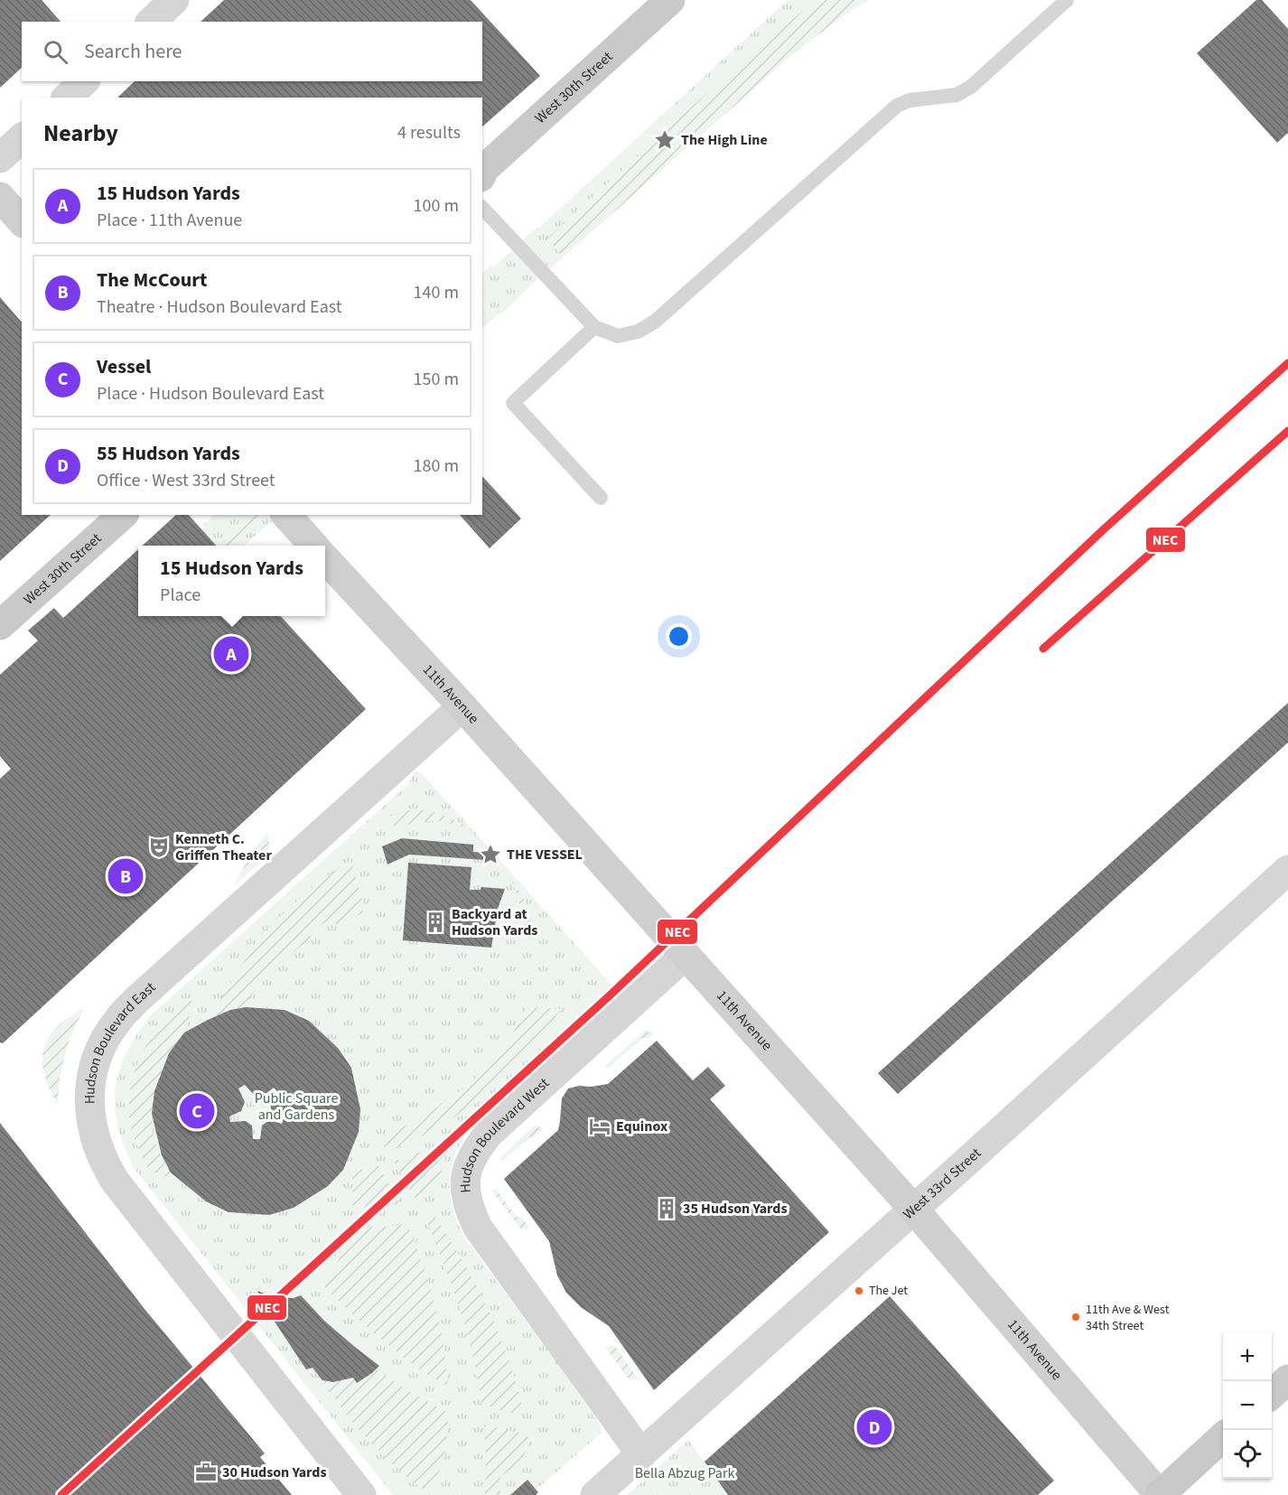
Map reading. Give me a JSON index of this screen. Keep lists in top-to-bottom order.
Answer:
{
  "streets": {
    "main road": ["West 30th Street", "11th Avenue"],
    "street": ["Hudson Boulevard East", "Hudson Boulevard West", "West 33rd Street"]
  },
  "crossings": [
    ["11th Avenue", "Hudson Boulevard East"],
    ["11th Avenue", "Hudson Boulevard West"],
    ["11th Avenue", "West 33rd Street"],
    ["Hudson Boulevard West", "West 33rd Street"]
  ],
  "parks": ["Public Square and Gardens", "Bella Abzug Park"],
  "places": {
    "place": ["The High Line", "THE VESSEL"],
    "theatre": ["Kenneth C. Griffen Theater"],
    "building": ["Backyard at Hudson Yards", "35 Hudson Yards"],
    "hotel": ["Equinox"],
    "other": ["The Jet", "11th Ave & West 34th Street"],
    "office": ["30 Hudson Yards"]
  },
  "lines": ["transit line NEC"],
  "page": {
    "search": "Search here",
    "heading": ["Nearby", "4 results"],
    "list": [
      {
        "mark": "A",
        "name": "15 Hudson Yards",
        "note": "Place · 11th Avenue",
        "value": "100 m"
      },
      {
        "mark": "B",
        "name": "The McCourt",
        "note": "Theatre · Hudson Boulevard East",
        "value": "140 m"
      },
      {
        "mark": "C",
        "name": "Vessel",
        "note": "Place · Hudson Boulevard East",
        "value": "150 m"
      },
      {
        "mark": "D",
        "name": "55 Hudson Yards",
        "note": "Office · West 33rd Street",
        "value": "180 m"
      }
    ],
    "popup": ["15 Hudson Yards", "Place"],
    "pins": [
      "A",
      "B",
      "C",
      "D"
    ],
    "map_buttons": ["+", "−"]
  }
}
